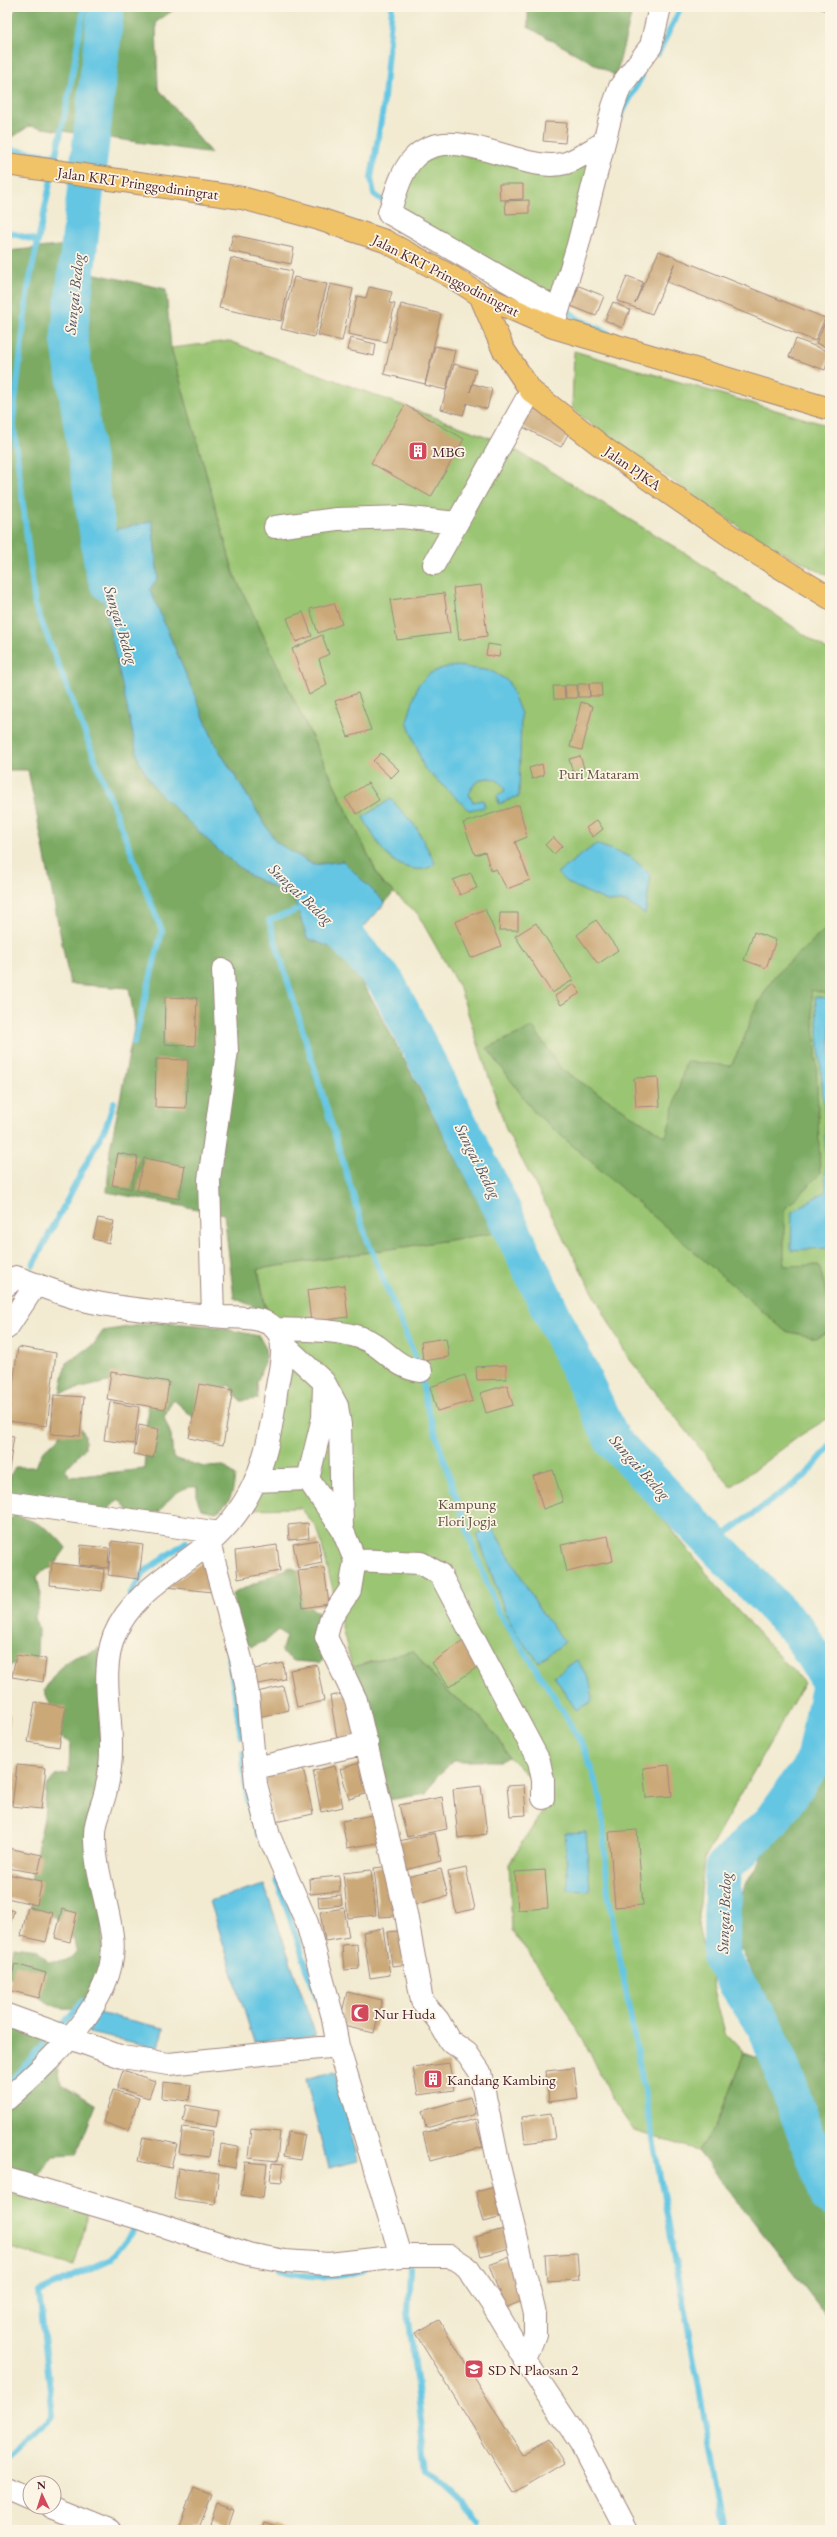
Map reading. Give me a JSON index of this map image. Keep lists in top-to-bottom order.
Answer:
{
  "streets": {
    "main road": ["Jalan KRT Pringgodiningrat", "Jalan PJKA"]
  },
  "crossings": [
    ["Jalan KRT Pringgodiningrat", "Jalan PJKA"]
  ],
  "water": ["Sungai Bedog"],
  "parks": ["Puri Mataram", "Kampung Flori Jogja"],
  "places": {
    "building": ["MBG", "Kandang Kambing"],
    "mosque": ["Nur Huda"],
    "school or university": ["SD N Plaosan 2"]
  },
  "north": "top"
}
